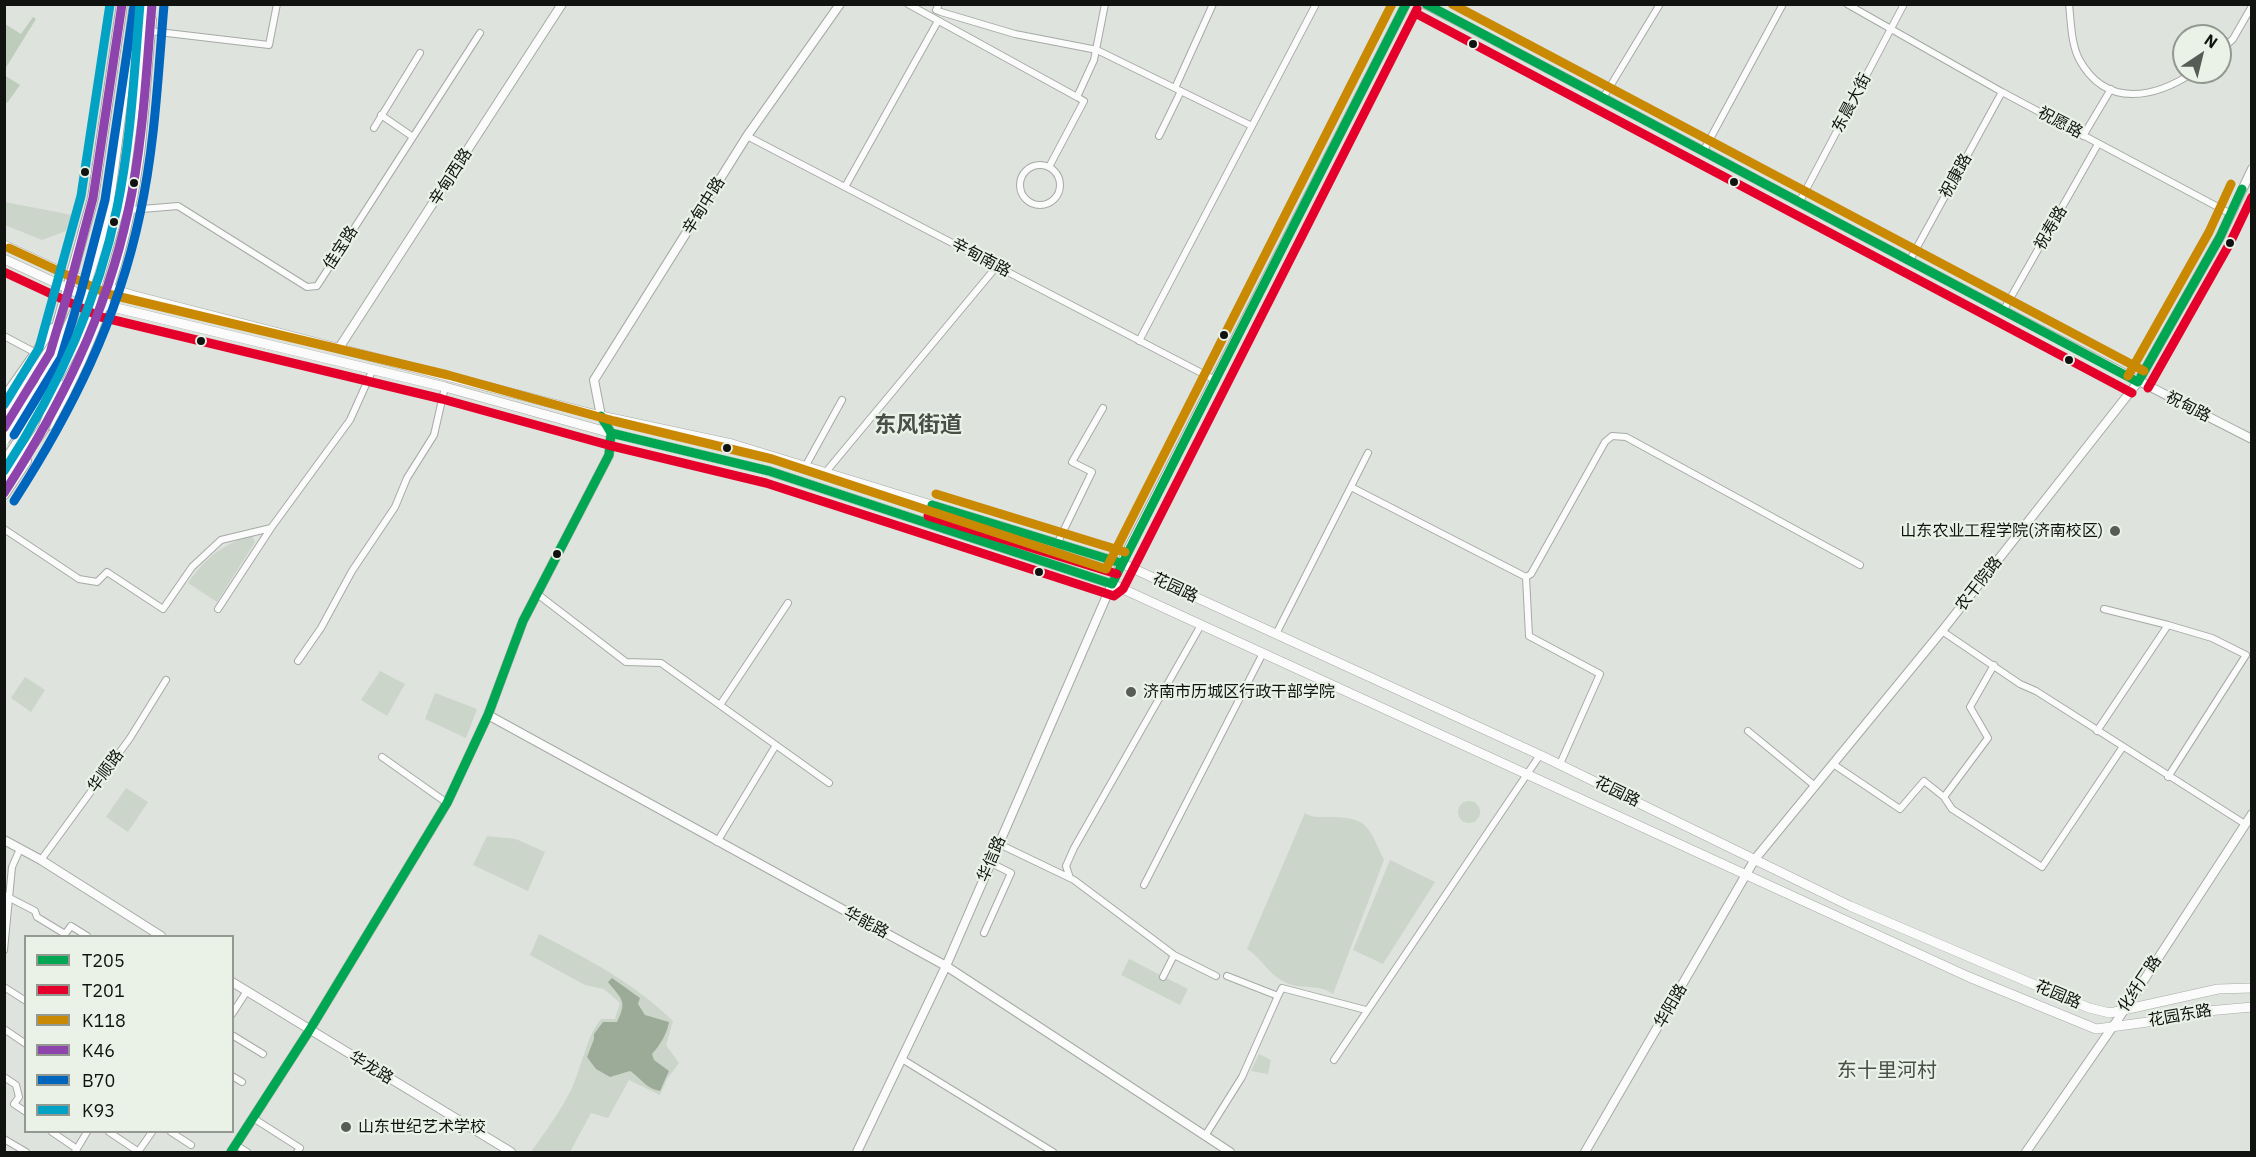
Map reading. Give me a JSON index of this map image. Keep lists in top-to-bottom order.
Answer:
{
  "streets": {
    "main road": ["花园路", "花园东路"],
    "street": [
      "东晨大街",
      "祝愿路",
      "祝康路",
      "辛甸西路",
      "辛甸中路",
      "祝寿路",
      "佳宝路",
      "辛甸南路",
      "祝甸路",
      "农干院路",
      "华顺路",
      "华信路",
      "华能路",
      "化纤厂路",
      "华阳路",
      "华龙路"
    ]
  },
  "crossings": [
    ["东晨大街", "祝愿路"],
    ["东晨大街", "祝甸路"],
    ["祝愿路", "祝康路"],
    ["祝愿路", "祝寿路"],
    ["祝愿路", "农干院路"],
    ["祝康路", "祝甸路"],
    ["辛甸西路", "花园路"],
    ["辛甸中路", "辛甸南路"],
    ["辛甸中路", "花园路"],
    ["祝寿路", "祝甸路"],
    ["辛甸南路", "华信路"],
    ["祝甸路", "农干院路"],
    ["农干院路", "花园路"],
    ["农干院路", "华阳路"],
    ["花园路", "华信路"],
    ["花园路", "化纤厂路"],
    ["花园路", "华阳路"],
    ["花园路", "花园东路"],
    ["华信路", "华能路"],
    ["化纤厂路", "花园东路"]
  ],
  "districts": ["东风街道", "东十里河村"],
  "places": ["山东农业工程学院(济南校区)", "济南市历城区行政干部学院", "山东世纪艺术学校"],
  "lines": [
    "transit line T205",
    "transit line K118",
    "transit line K46",
    "transit line K93",
    "transit line B70",
    "transit line T201"
  ],
  "legend": [
    "T205",
    "T201",
    "K118",
    "K46",
    "B70",
    "K93"
  ],
  "north": "top right"
}
